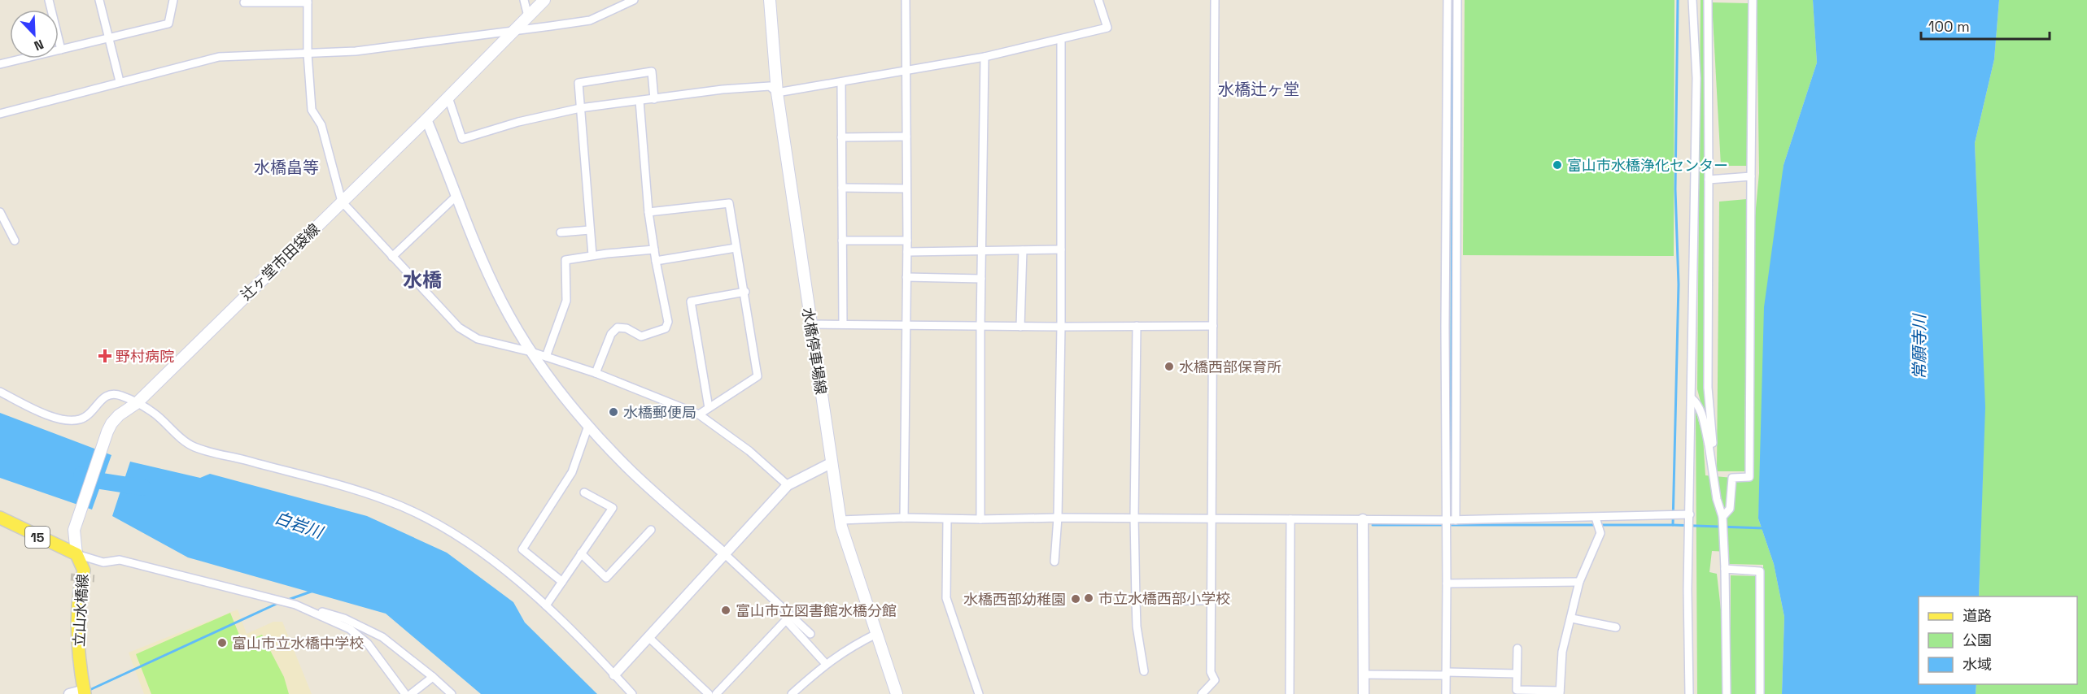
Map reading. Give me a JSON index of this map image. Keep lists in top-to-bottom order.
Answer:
{
  "streets": {
    "main road": [
      "辻ヶ堂市田袋線",
      "水橋停車場線",
      "15",
      "立山水橋線"
    ]
  },
  "crossings": [
    ["辻ヶ堂市田袋線", "立山水橋線"]
  ],
  "districts": ["水橋辻ヶ堂", "水橋畠等", "水橋"],
  "water": ["常願寺川", "白岩川"],
  "places": {
    "other": [
      "富山市水橋浄化センター",
      "水橋西部保育所",
      "水橋郵便局",
      "市立水橋西部小学校",
      "水橋西部幼稚園",
      "富山市立図書館水橋分館",
      "富山市立水橋中学校"
    ],
    "health": ["野村病院"]
  },
  "legend": ["道路", "公園", "水域"],
  "scale_bar": "100 m",
  "north": "bottom right"
}
